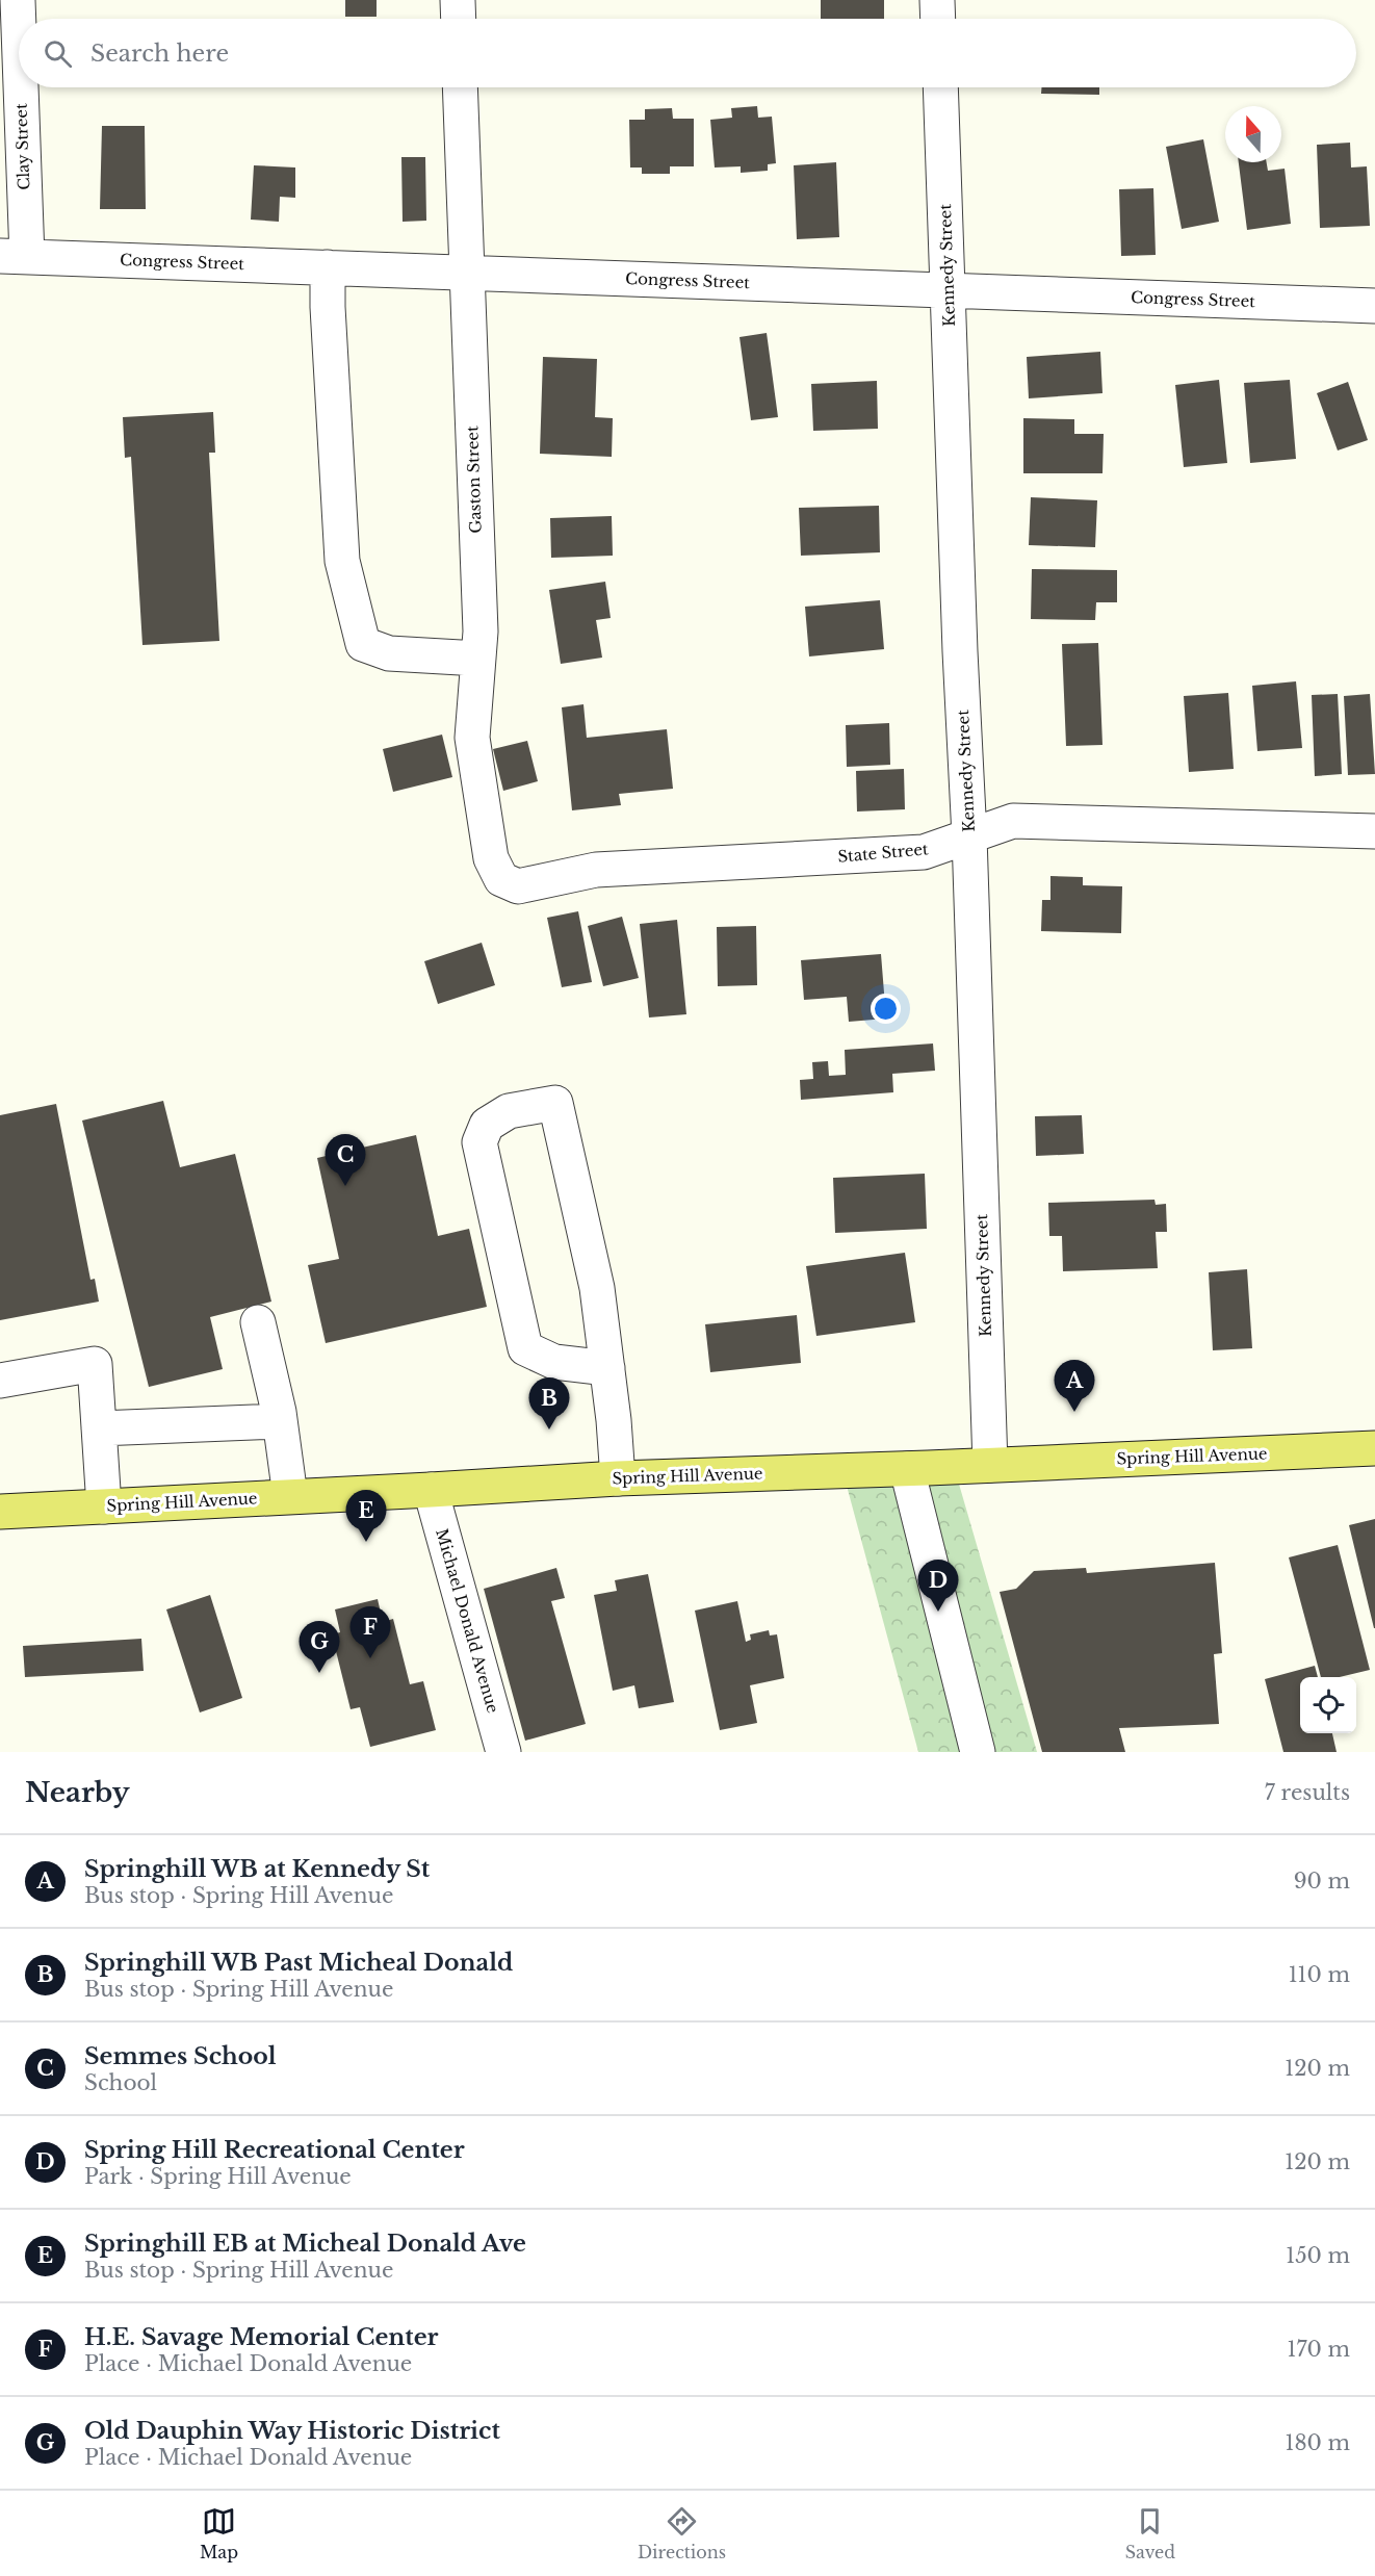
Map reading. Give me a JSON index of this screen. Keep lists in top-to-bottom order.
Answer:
{
  "streets": {
    "main road": ["Spring Hill Avenue"],
    "street": [
      "Clay Street",
      "Congress Street",
      "Kennedy Street",
      "Gaston Street",
      "State Street",
      "Michael Donald Avenue"
    ]
  },
  "crossings": [
    ["Clay Street", "Congress Street"],
    ["Congress Street", "Kennedy Street"],
    ["Congress Street", "Gaston Street"],
    ["Kennedy Street", "State Street"],
    ["Kennedy Street", "Spring Hill Avenue"],
    ["Gaston Street", "State Street"],
    ["Spring Hill Avenue", "Michael Donald Avenue"]
  ],
  "north": "top",
  "page": {
    "search": "Search here",
    "pins": [
      "C",
      "A",
      "B",
      "E",
      "D",
      "F",
      "G"
    ],
    "heading": ["Nearby", "7 results"],
    "list": [
      {
        "mark": "A",
        "name": "Springhill WB at Kennedy St",
        "note": "Bus stop · Spring Hill Avenue",
        "value": "90 m"
      },
      {
        "mark": "B",
        "name": "Springhill WB Past Micheal Donald",
        "note": "Bus stop · Spring Hill Avenue",
        "value": "110 m"
      },
      {
        "mark": "C",
        "name": "Semmes School",
        "note": "School",
        "value": "120 m"
      },
      {
        "mark": "D",
        "name": "Spring Hill Recreational Center",
        "note": "Park · Spring Hill Avenue",
        "value": "120 m"
      },
      {
        "mark": "E",
        "name": "Springhill EB at Micheal Donald Ave",
        "note": "Bus stop · Spring Hill Avenue",
        "value": "150 m"
      },
      {
        "mark": "F",
        "name": "H.E. Savage Memorial Center",
        "note": "Place · Michael Donald Avenue",
        "value": "170 m"
      },
      {
        "mark": "G",
        "name": "Old Dauphin Way Historic District",
        "note": "Place · Michael Donald Avenue",
        "value": "180 m"
      }
    ],
    "nav": ["Map", "Directions", "Saved"]
  }
}
